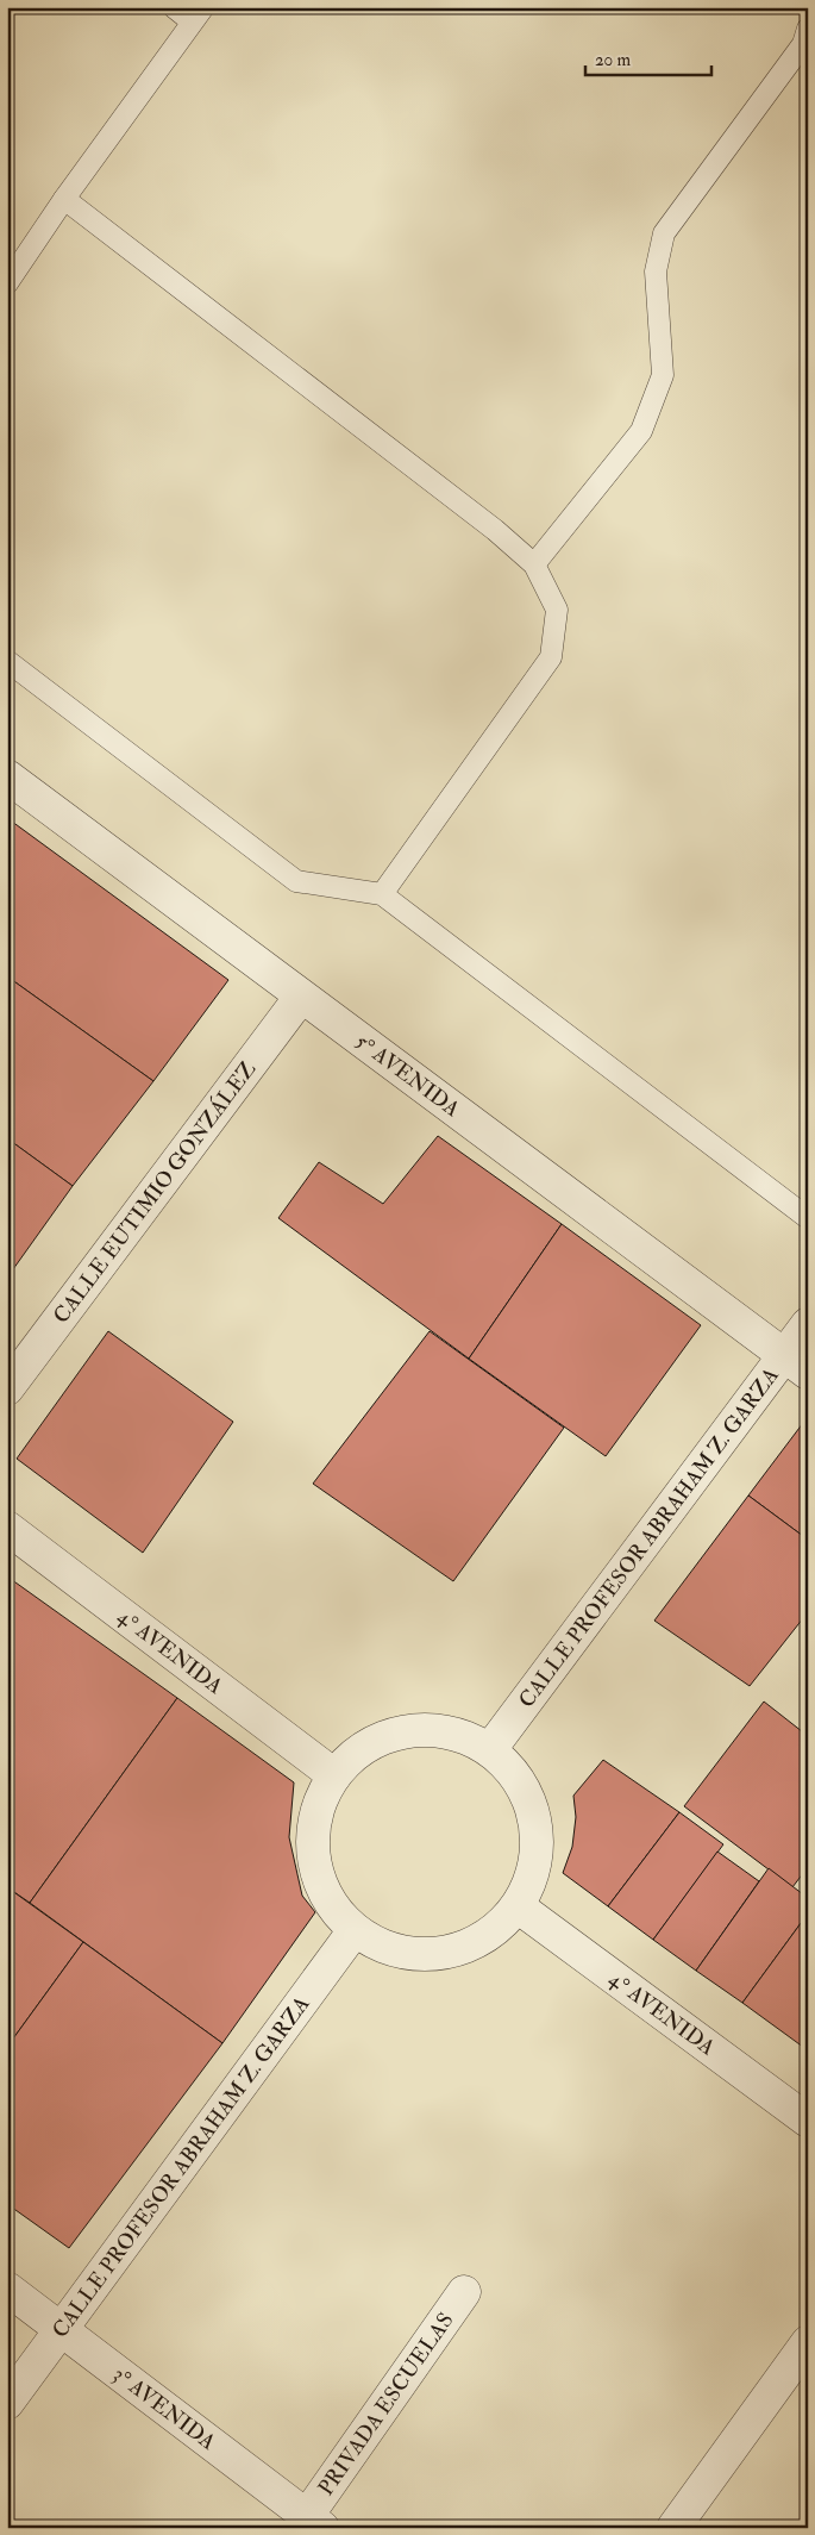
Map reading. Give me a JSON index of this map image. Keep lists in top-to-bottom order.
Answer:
{
  "streets": {
    "street": [
      "5° AVENIDA",
      "CALLE EUTIMIO GONZÁLEZ",
      "CALLE PROFESOR ABRAHAM Z. GARZA",
      "4° AVENIDA",
      "PRIVADA ESCUELAS",
      "3° AVENIDA"
    ]
  },
  "crossings": [
    ["5° AVENIDA", "CALLE EUTIMIO GONZÁLEZ"],
    ["5° AVENIDA", "CALLE PROFESOR ABRAHAM Z. GARZA"],
    ["CALLE PROFESOR ABRAHAM Z. GARZA", "3° AVENIDA"],
    ["PRIVADA ESCUELAS", "3° AVENIDA"]
  ],
  "scale_bar": "20 m"
}
